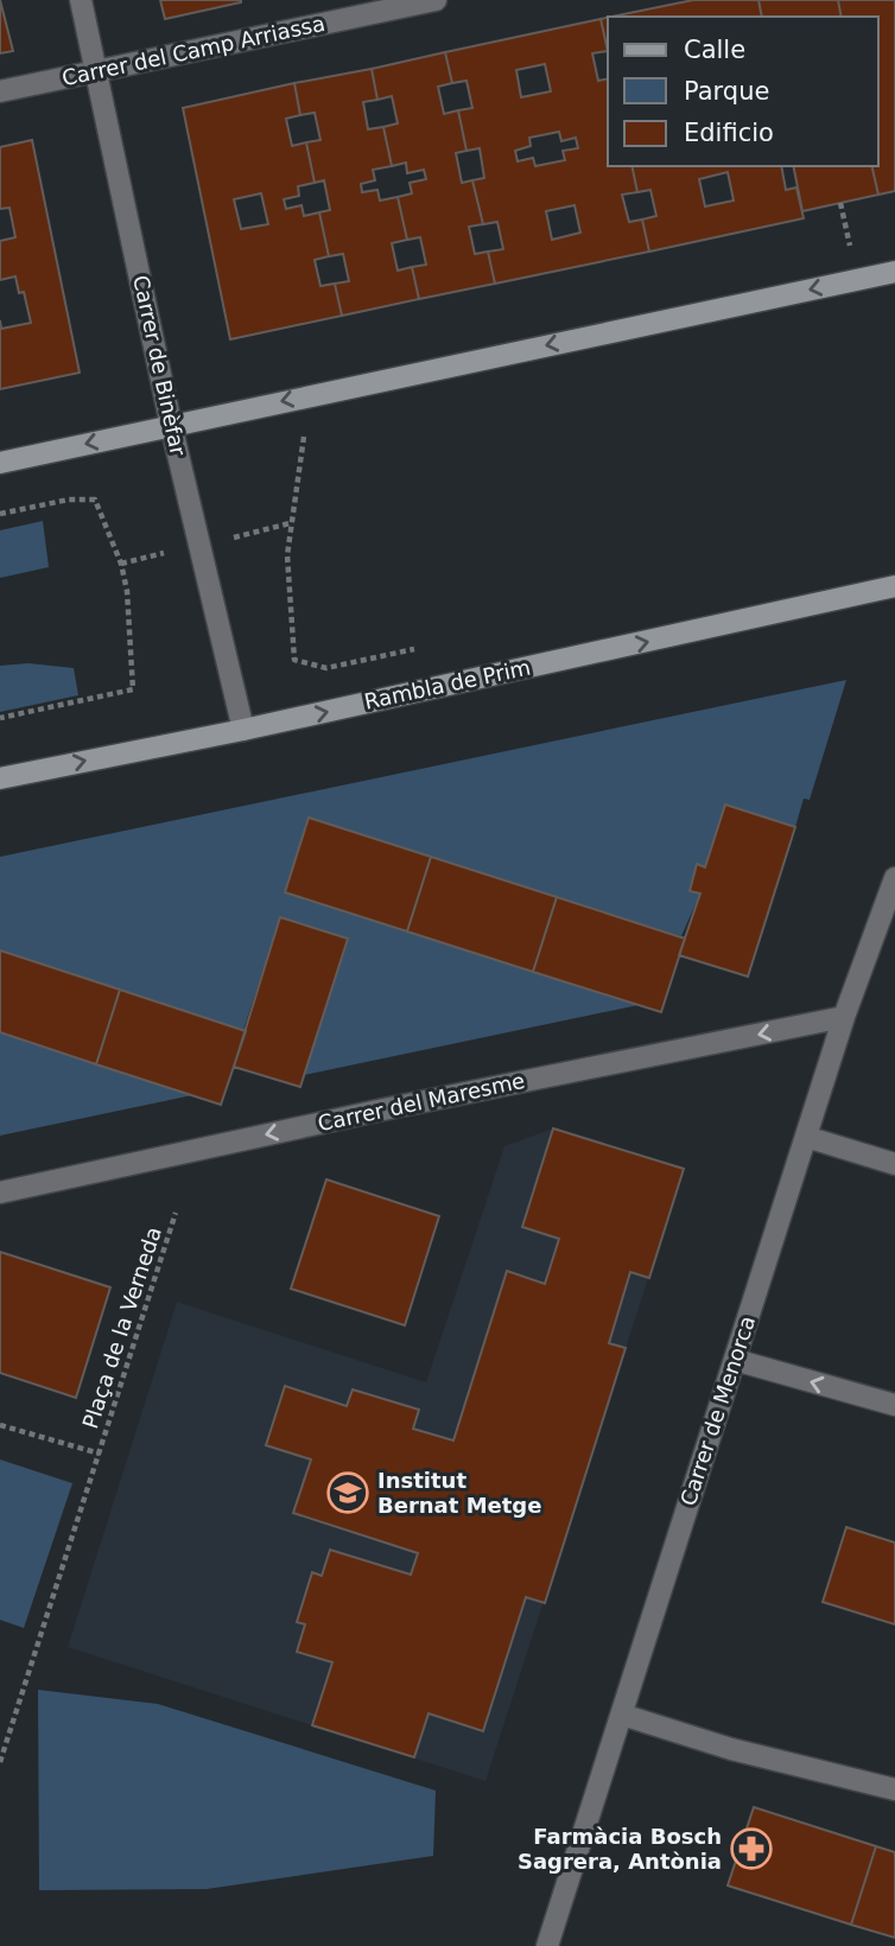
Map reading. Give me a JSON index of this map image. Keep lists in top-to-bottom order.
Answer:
{
  "streets": {
    "main road": ["Rambla de Prim"],
    "street": [
      "Carrer del Camp Arriassa",
      "Carrer de Binèfar",
      "Carrer del Maresme",
      "Carrer de Menorca"
    ],
    "path": ["Plaça de la Verneda"]
  },
  "crossings": [
    ["Carrer del Camp Arriassa", "Carrer de Binèfar"],
    ["Carrer de Binèfar", "Rambla de Prim"],
    ["Carrer del Maresme", "Carrer de Menorca"]
  ],
  "one_way": ["Rambla de Prim", "Carrer del Maresme"],
  "places": {
    "school or university": ["Institut Bernat Metge"],
    "pharmacy": ["Farmàcia Bosch Sagrera, Antònia"]
  },
  "legend": ["Calle", "Parque", "Edificio"]
}
